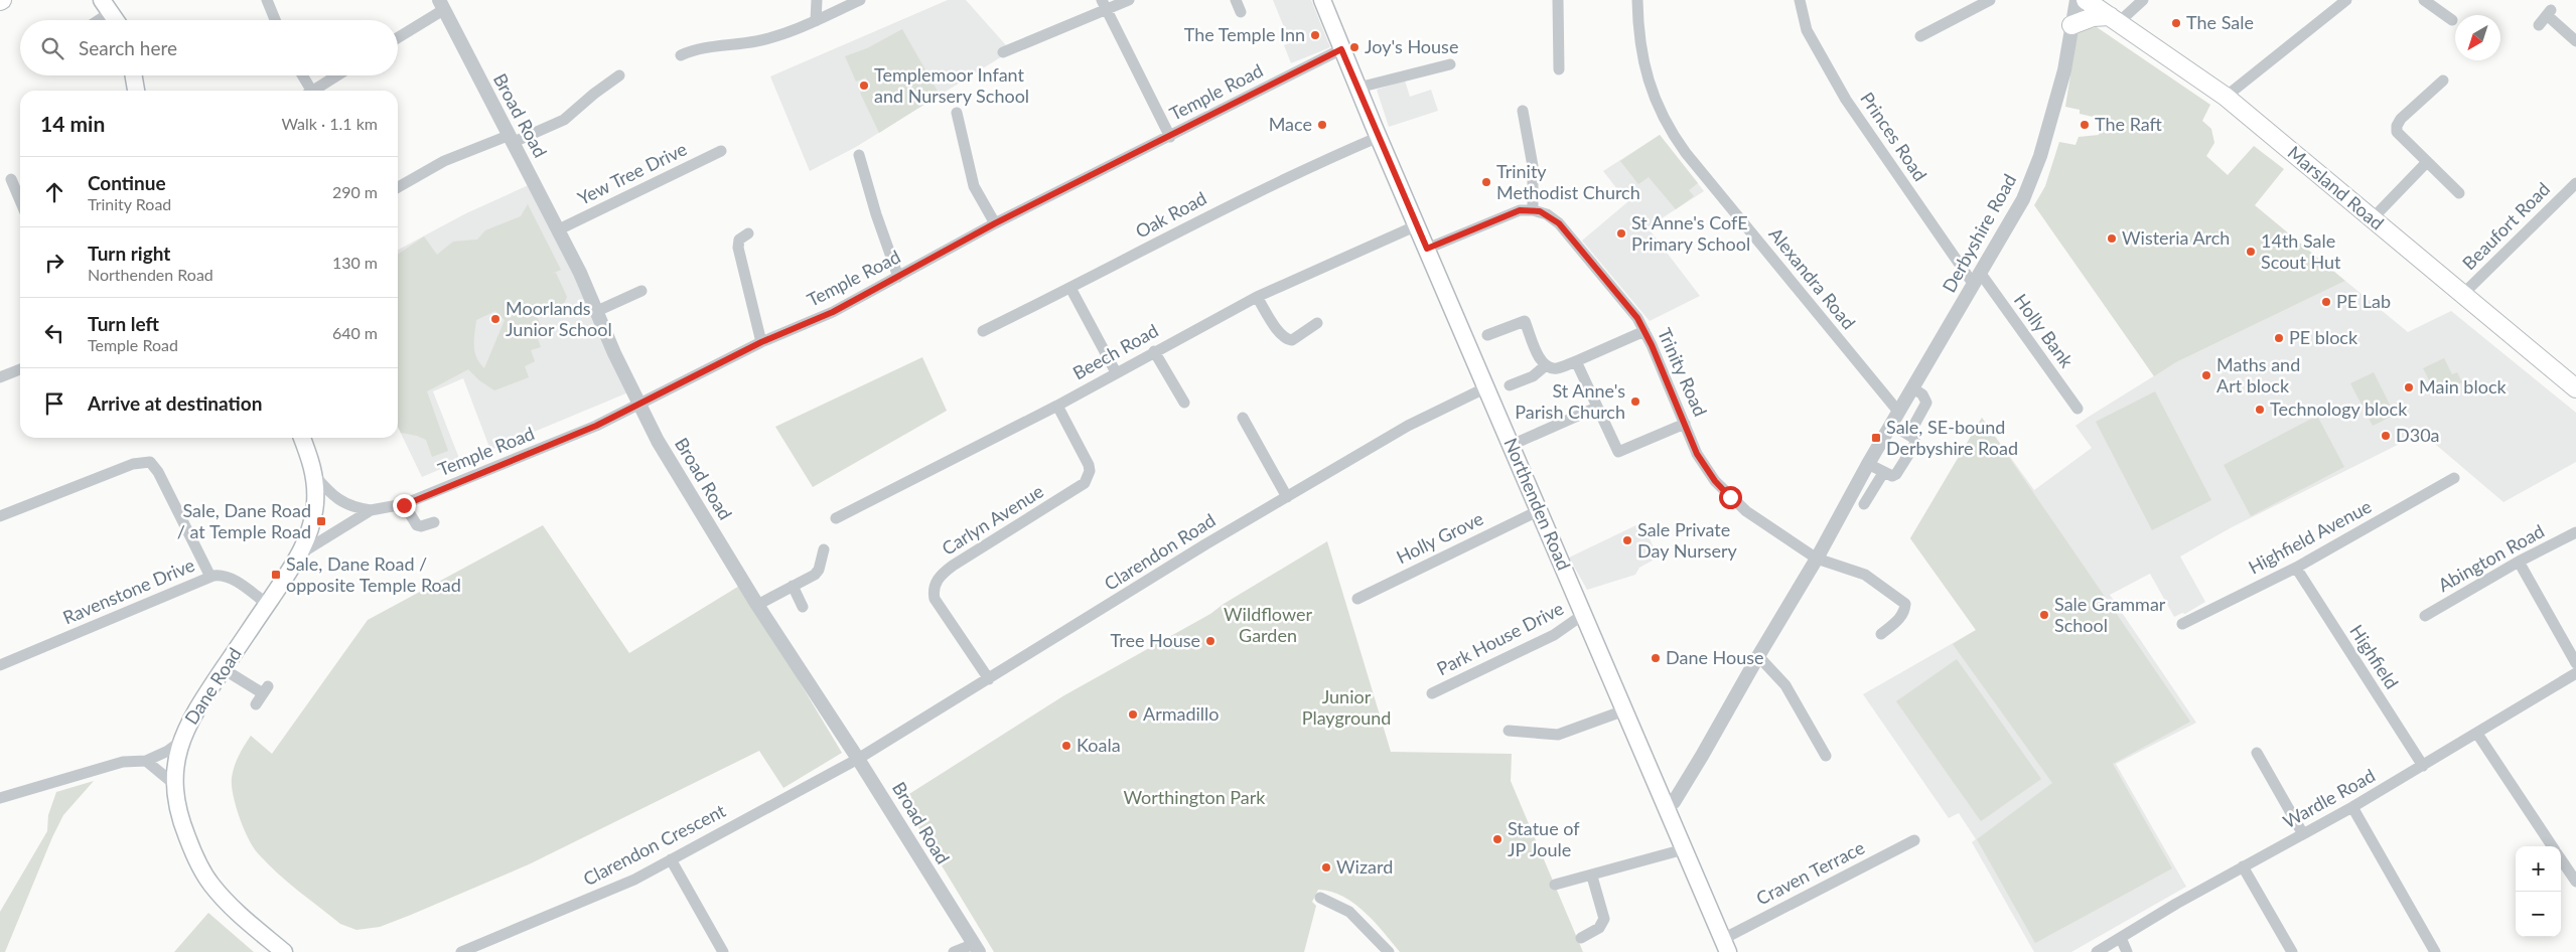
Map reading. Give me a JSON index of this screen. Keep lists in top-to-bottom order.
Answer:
{
  "streets": {
    "main road": ["Marsland Road", "Northenden Road", "Dane Road"],
    "street": [
      "Temple Road",
      "Broad Road",
      "Princes Road",
      "Yew Tree Drive",
      "Oak Road",
      "Beaufort Road",
      "Derbyshire Road",
      "Alexandra Road",
      "Holly Bank",
      "Beech Road",
      "Trinity Road",
      "Carlyn Avenue",
      "Highfield Avenue",
      "Holly Grove",
      "Clarendon Road",
      "Abington Road",
      "Ravenstone Drive",
      "Park House Drive",
      "Highfield",
      "Wardle Road",
      "Clarendon Crescent",
      "Craven Terrace"
    ]
  },
  "crossings": [
    ["Temple Road", "Broad Road"],
    ["Temple Road", "Northenden Road"],
    ["Temple Road", "Dane Road"],
    ["Broad Road", "Yew Tree Drive"],
    ["Broad Road", "Clarendon Road"],
    ["Broad Road", "Clarendon Crescent"],
    ["Princes Road", "Derbyshire Road"],
    ["Princes Road", "Holly Bank"],
    ["Marsland Road", "Beaufort Road"],
    ["Oak Road", "Northenden Road"],
    ["Derbyshire Road", "Alexandra Road"],
    ["Derbyshire Road", "Holly Bank"],
    ["Derbyshire Road", "Trinity Road"],
    ["Derbyshire Road", "Northenden Road"],
    ["Beech Road", "Northenden Road"],
    ["Beech Road", "Carlyn Avenue"],
    ["Northenden Road", "Holly Grove"],
    ["Northenden Road", "Clarendon Road"],
    ["Northenden Road", "Park House Drive"],
    ["Northenden Road", "Craven Terrace"],
    ["Carlyn Avenue", "Clarendon Road"],
    ["Highfield Avenue", "Highfield"],
    ["Clarendon Road", "Clarendon Crescent"],
    ["Ravenstone Drive", "Dane Road"],
    ["Highfield", "Wardle Road"]
  ],
  "parks": ["Wildflower Garden", "Junior Playground", "Worthington Park"],
  "places": {
    "other": [
      "The Sale",
      "The Temple Inn",
      "Joy's House",
      "Templemoor Infant and Nursery School",
      "Mace",
      "The Raft",
      "Trinity Methodist Church",
      "St Anne's CofE Primary School",
      "Wisteria Arch",
      "14th Sale Scout Hut",
      "PE Lab",
      "Moorlands Junior School",
      "PE block",
      "Maths and Art block",
      "Main block",
      "St Anne's Parish Church",
      "Technology block",
      "D30a",
      "Sale Private Day Nursery",
      "Sale Grammar School",
      "Tree House",
      "Dane House",
      "Armadillo",
      "Koala",
      "Statue of JP Joule",
      "Wizard"
    ],
    "transit": ["Sale, SE-bound Derbyshire Road", "Sale, Dane Road / at Temple Road", "Sale, Dane Road / opposite Temple Road"]
  },
  "north": "bottom left",
  "page": {
    "search": "Search here",
    "heading": ["14 min", "Walk · 1.1 km"],
    "list": [
      ["Continue", "Trinity Road", "290 m"],
      ["Turn right", "Northenden Road", "130 m"],
      ["Turn left", "Temple Road", "640 m"],
      "Arrive at destination"
    ],
    "map_buttons": ["+", "−"]
  }
}
